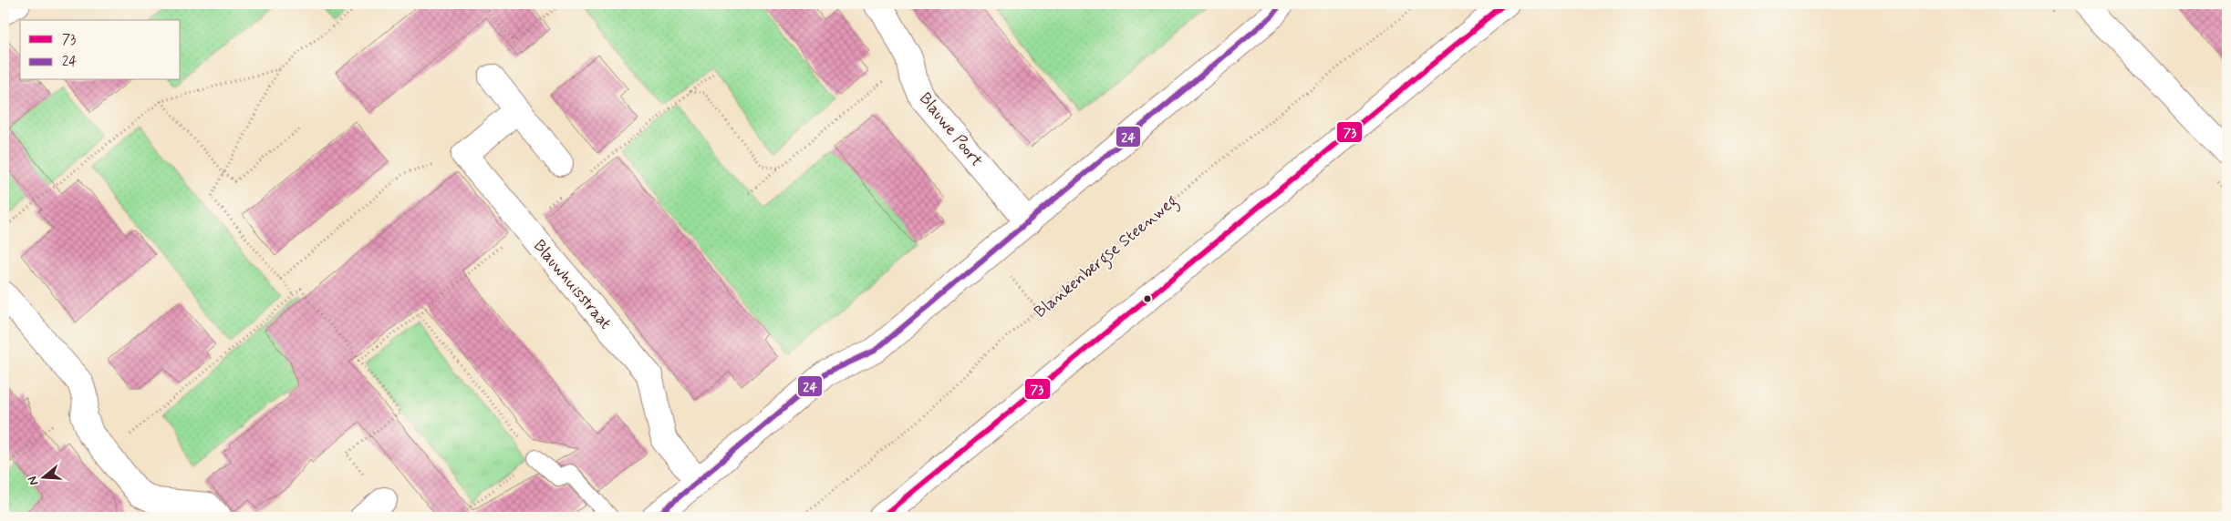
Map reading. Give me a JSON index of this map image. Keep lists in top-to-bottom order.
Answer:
{
  "streets": {
    "street": ["Blauwe Poort", "Blauwhuisstraat"],
    "path": ["Blankenbergse Steenweg"]
  },
  "lines": ["transit line 73", "transit line 24"],
  "legend": ["73", "24"],
  "north": "left"
}
